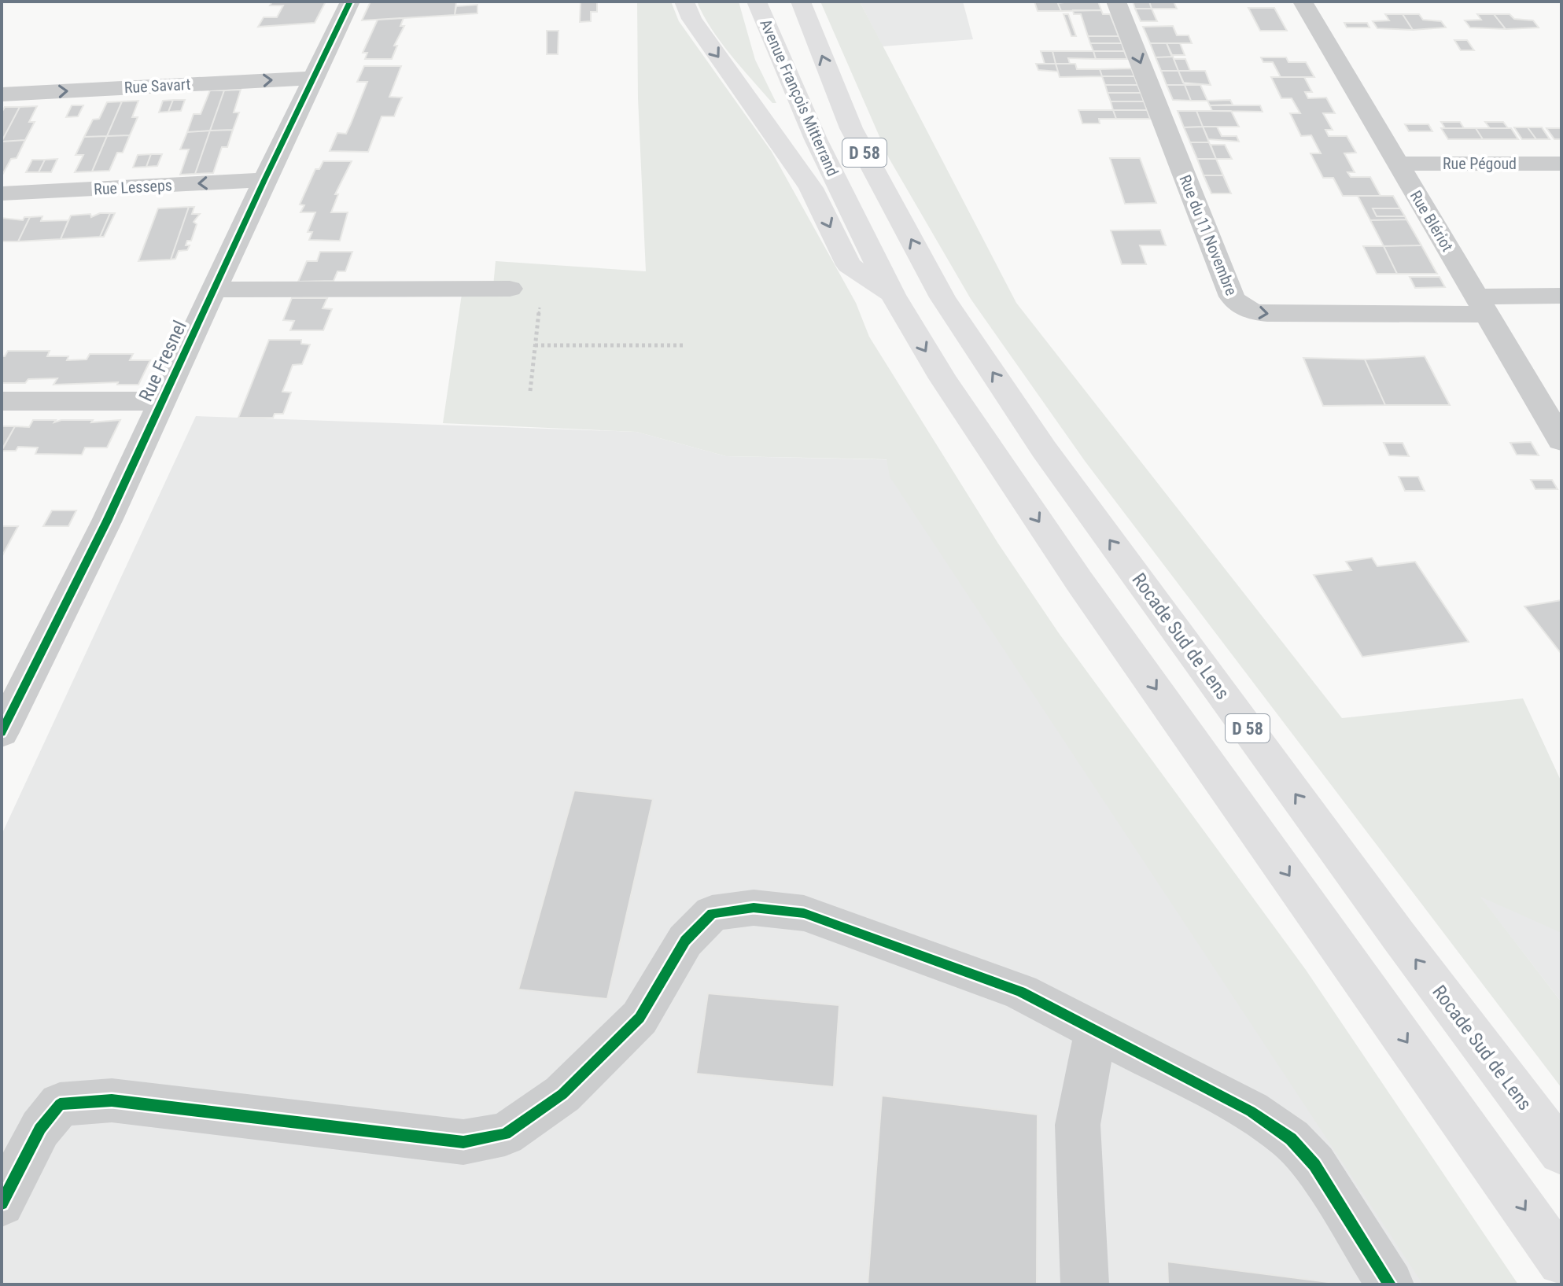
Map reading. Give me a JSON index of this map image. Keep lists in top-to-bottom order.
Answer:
{
  "streets": {
    "highway": ["Avenue François Mitterrand", "D 58", "Rocade Sud de Lens"],
    "street": [
      "Rue Savart",
      "Rue Pégoud",
      "Rue Lesseps",
      "Rue Blériot",
      "Rue du 11 Novembre",
      "Rue Fresnel"
    ]
  },
  "crossings": [
    ["Rue Savart", "Rue Fresnel"],
    ["Avenue François Mitterrand", "D 58"],
    ["Avenue François Mitterrand", "Rocade Sud de Lens"],
    ["Rue Pégoud", "Rue Blériot"],
    ["Rue Lesseps", "Rue Fresnel"],
    ["Rue Blériot", "Rue du 11 Novembre"]
  ],
  "one_way": ["Rue du 11 Novembre"]
}
